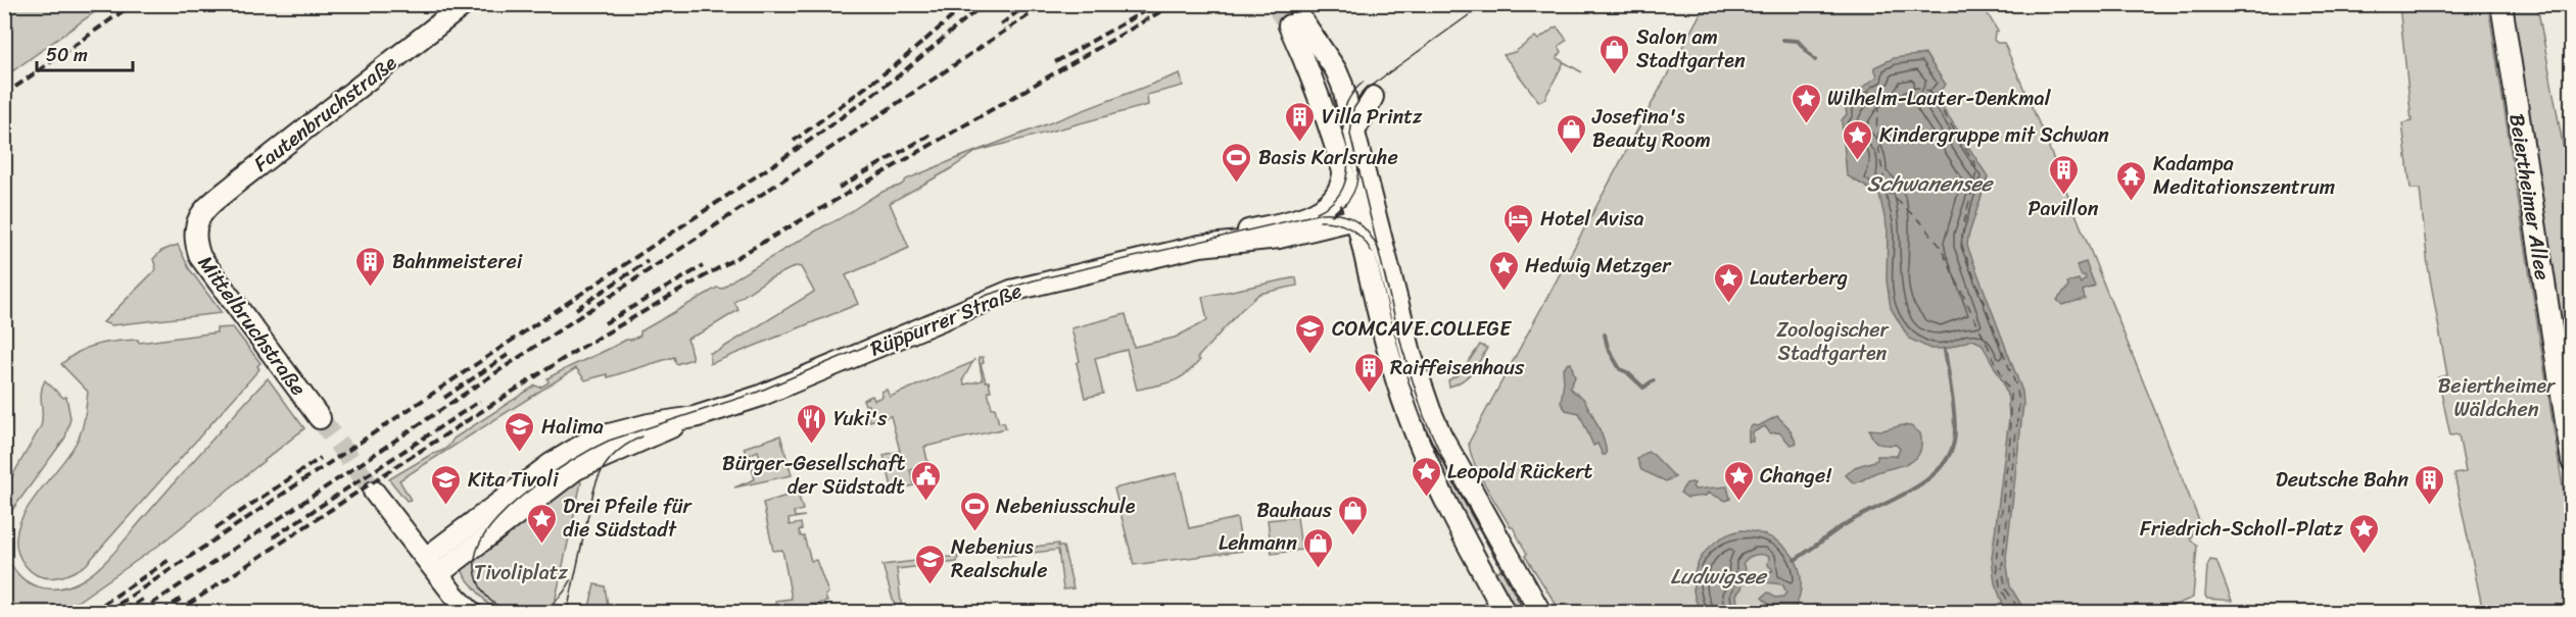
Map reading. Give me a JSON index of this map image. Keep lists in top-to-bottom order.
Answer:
{
  "streets": {
    "main road": [
      "Fautenbruchstraße",
      "Beiertheimer Allee",
      "Rüppurrer Straße",
      "Mittelbruchstraße"
    ]
  },
  "crossings": [
    ["Fautenbruchstraße", "Mittelbruchstraße"]
  ],
  "water": ["Schwanensee", "Ludwigsee"],
  "parks": ["Zoologischer Stadtgarten", "Beiertheimer Wäldchen", "Tivoliplatz"],
  "places": {
    "shop": [
      "Salon am Stadtgarten",
      "Josefina's Beauty Room",
      "Bauhaus",
      "Lehmann"
    ],
    "place": [
      "Wilhelm-Lauter-Denkmal",
      "Kindergruppe mit Schwan",
      "Hedwig Metzger",
      "Lauterberg",
      "Leopold Rückert",
      "Change!",
      "Drei Pfeile für die Südstadt",
      "Friedrich-Scholl-Platz"
    ],
    "building": [
      "Villa Printz",
      "Pavillon",
      "Bahnmeisterei",
      "Raiffeisenhaus",
      "Deutsche Bahn"
    ],
    "sports": ["Basis Karlsruhe", "Nebeniusschule"],
    "temple": ["Kadampa Meditationszentrum"],
    "hotel": ["Hotel Avisa"],
    "school or university": [
      "COMCAVE.COLLEGE",
      "Halima",
      "Kita Tivoli",
      "Nebenius Realschule"
    ],
    "restaurant": ["Yuki's"],
    "public building": ["Bürger-Gesellschaft der Südstadt"]
  },
  "scale_bar": "50 m"
}
